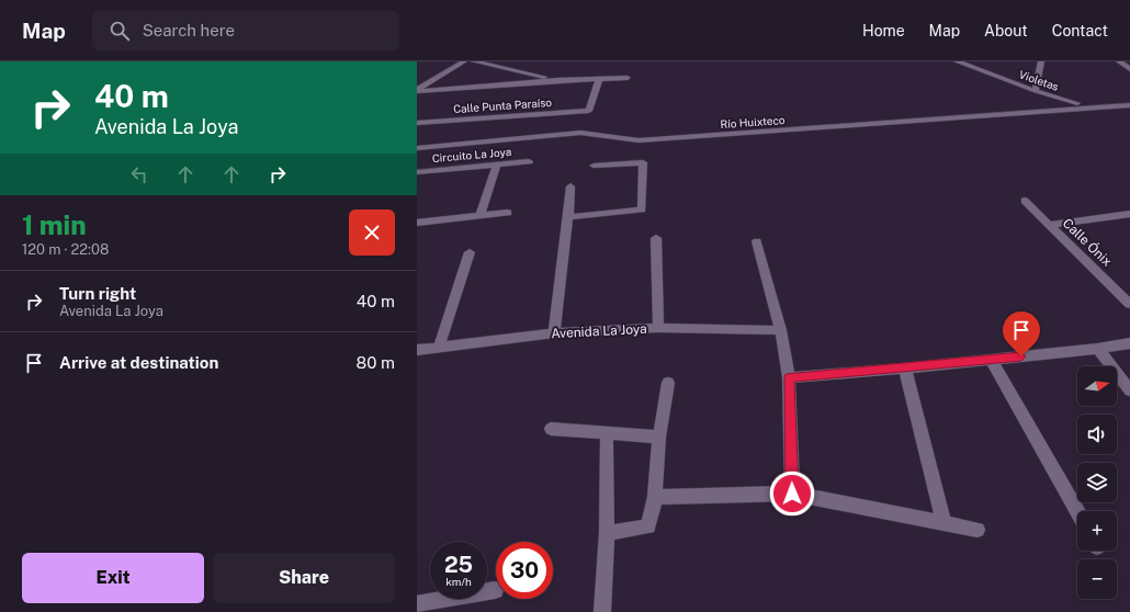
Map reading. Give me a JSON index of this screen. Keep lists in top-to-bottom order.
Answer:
{
  "streets": {
    "street": [
      "Violetas",
      "Calle Punta Paraíso",
      "Río Huixteco",
      "Circuito La Joya",
      "Calle Ónix",
      "Avenida La Joya"
    ]
  },
  "crossings": [
    ["Violetas", "Río Huixteco"]
  ],
  "north": "right",
  "page": {
    "header": "Map",
    "search": "Search here",
    "nav": [
      "Home",
      "Map",
      "About",
      "Contact"
    ],
    "turn": ["40 m", "Avenida La Joya"],
    "heading": ["1 min", "120 m · 22:08"],
    "list": [
      {
        "name": "Turn right",
        "note": "Avenida La Joya",
        "value": "40 m"
      },
      {
        "name": "Arrive at destination",
        "value": "80 m"
      }
    ],
    "map_buttons": ["+", "−"],
    "speed": "25 km/h",
    "limit": "30",
    "buttons": ["Exit", "Share"]
  }
}
